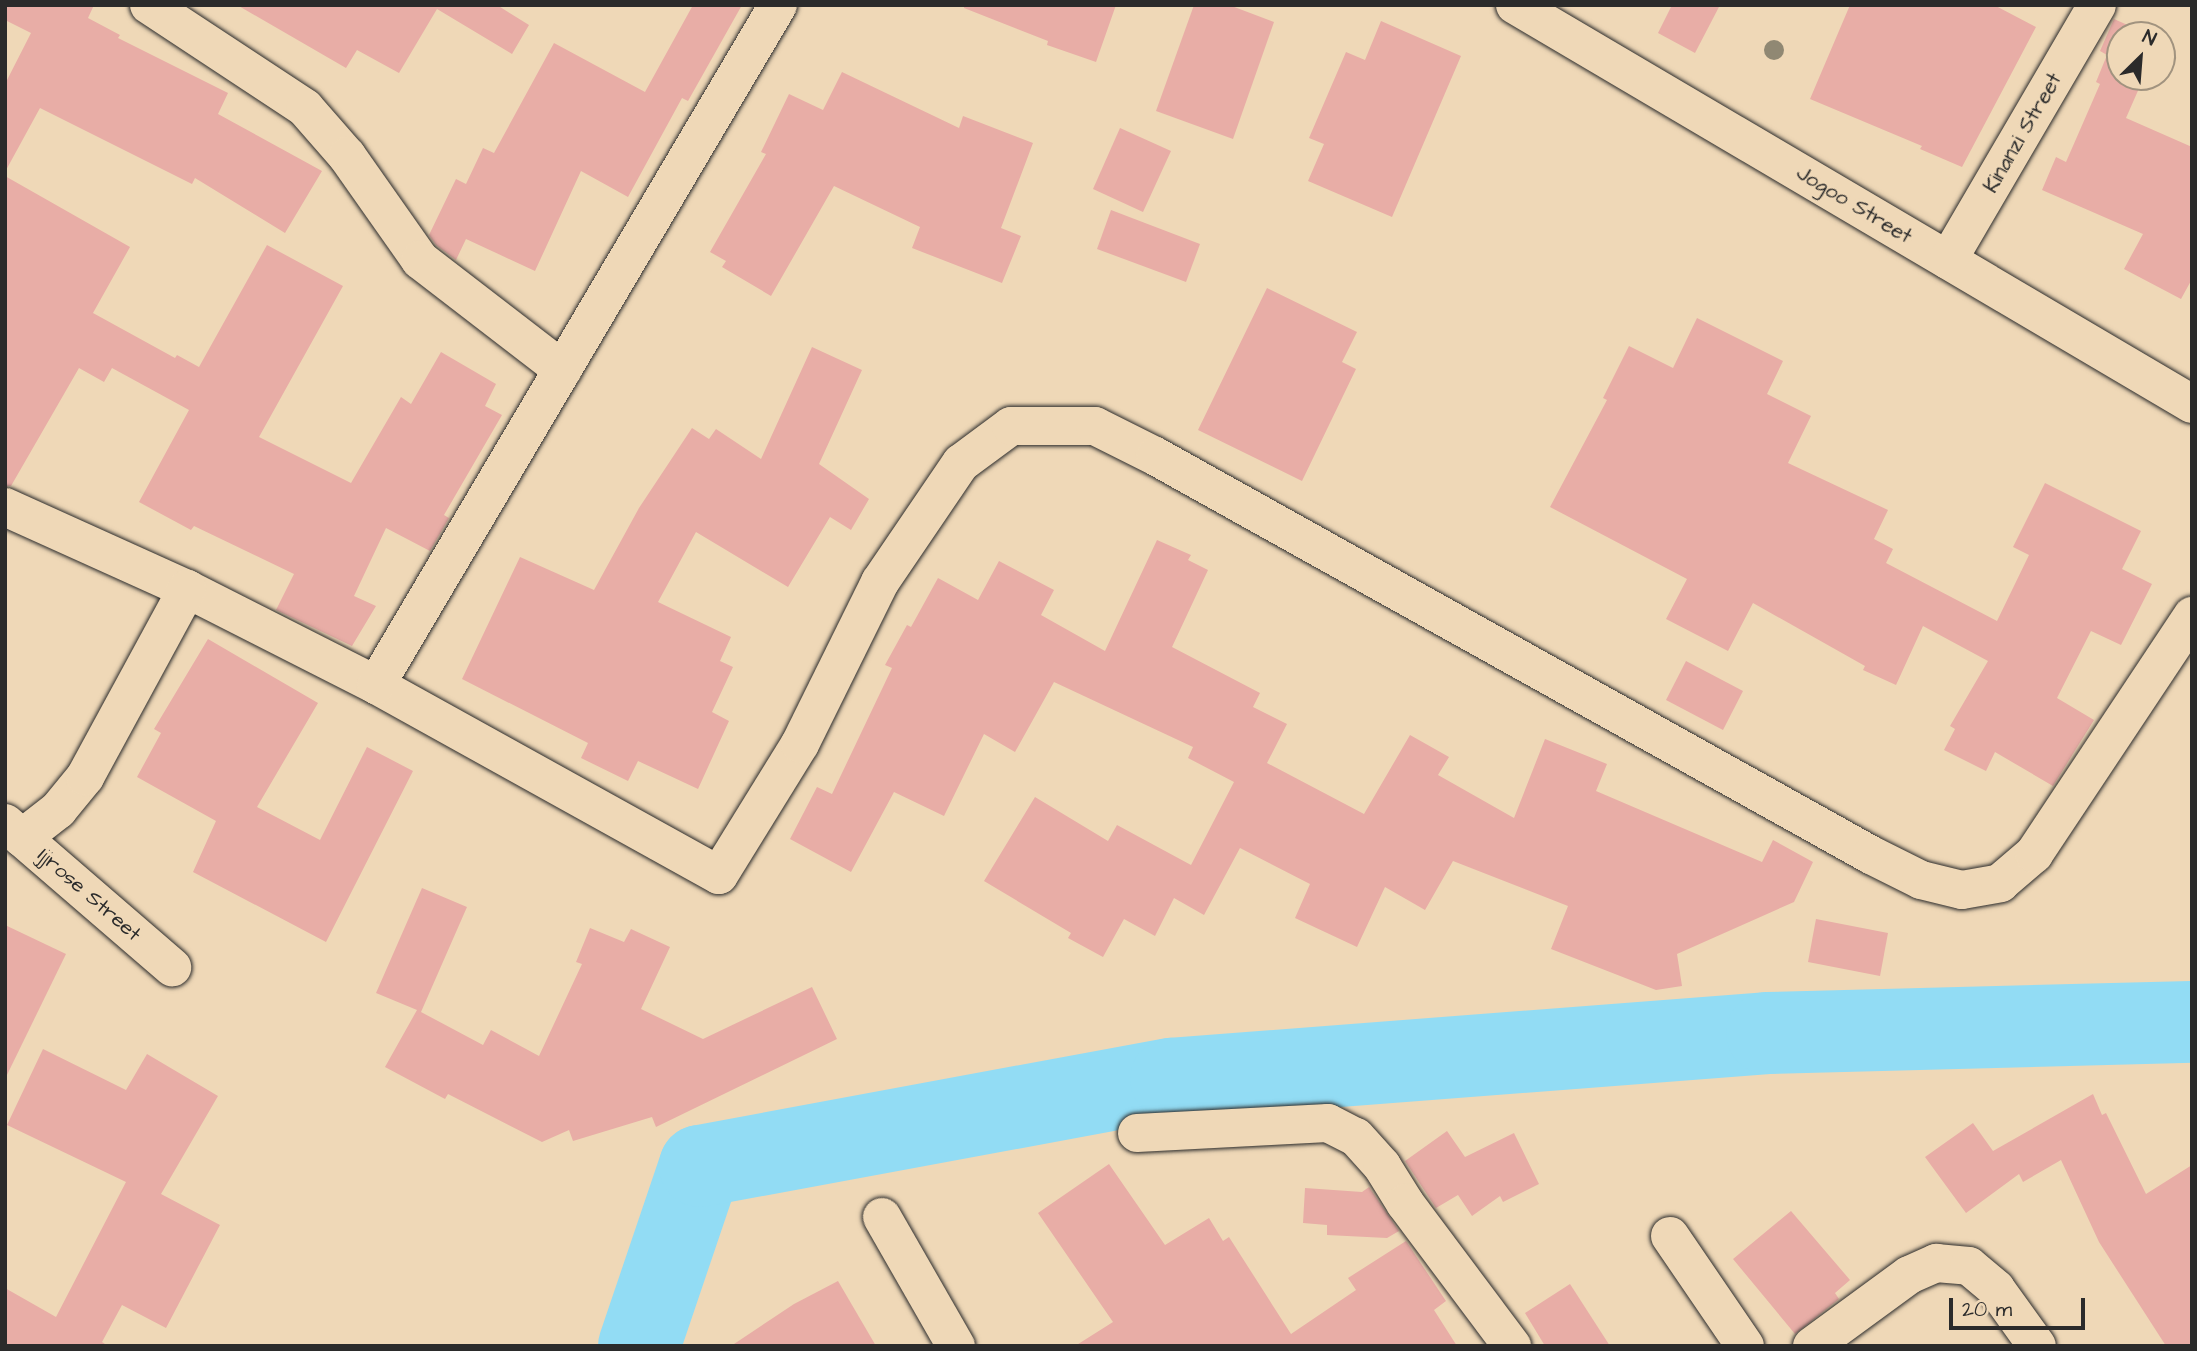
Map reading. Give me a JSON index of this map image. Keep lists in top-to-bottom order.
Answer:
{
  "streets": {
    "street": ["Kinanzi Street", "Jogoo Street", "Ijjrose Street"]
  },
  "crossings": [
    ["Kinanzi Street", "Jogoo Street"]
  ],
  "scale_bar": "20 m",
  "north": "top right"
}
